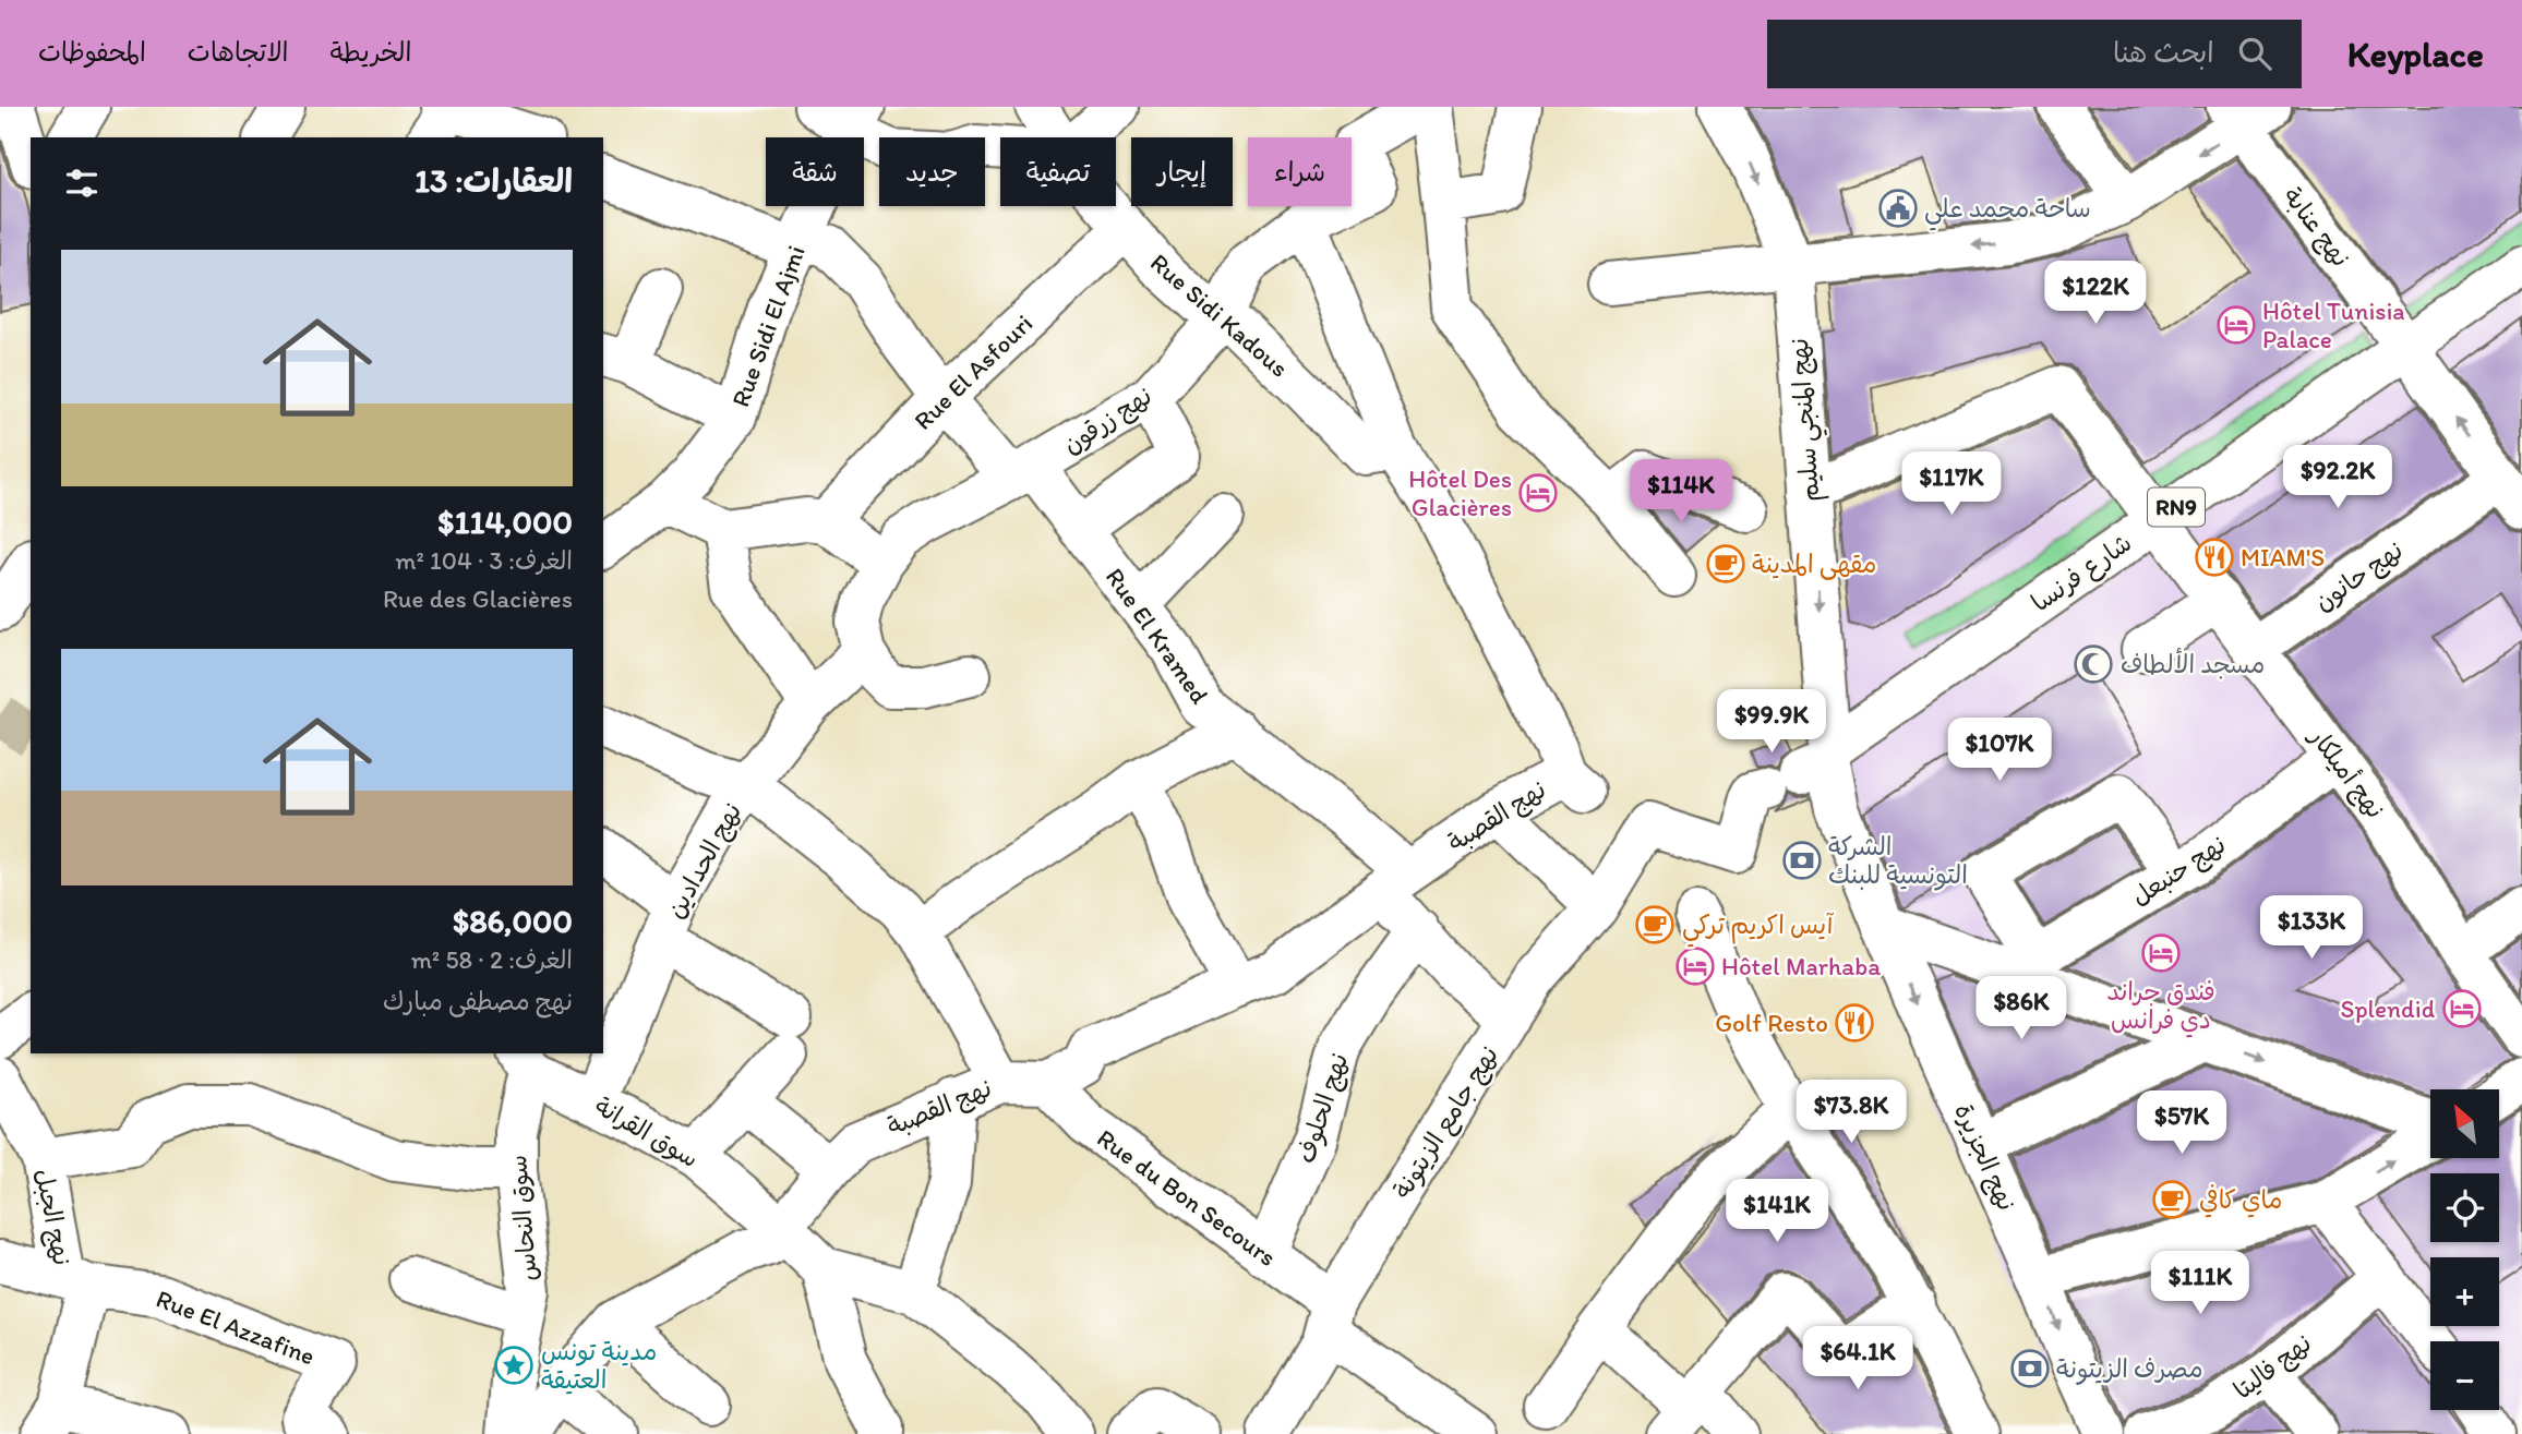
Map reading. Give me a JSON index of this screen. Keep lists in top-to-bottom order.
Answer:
{
  "streets": {
    "street": [
      "نهج عنابة",
      "Rue Sidi Kadous",
      "Rue Sidi El Ajmi",
      "Rue El Asfouri",
      "نهج زرقون",
      "نهج المنجي سليم",
      "RN9",
      "شارع فرنسا",
      "نهج حانون",
      "Rue El Kramed",
      "نهج أميلكار",
      "نهج القصبة",
      "نهج الحدادين",
      "نهج حنبعل",
      "نهج الحلوف",
      "نهج جامع الزيتونة",
      "سوق القرانة",
      "نهج الجزيرة",
      "Rue du Bon Secours",
      "نهج الجبل",
      "سوق النحاس",
      "Rue El Azzafine",
      "نهج فاليتا"
    ]
  },
  "crossings": [
    ["نهج عنابة", "شارع فرنسا"],
    ["نهج عنابة", "نهج حانون"],
    ["Rue Sidi Kadous", "Rue El Asfouri"],
    ["Rue Sidi Kadous", "نهج زرقون"],
    ["Rue Sidi Kadous", "نهج القصبة"],
    ["Rue Sidi El Ajmi", "Rue El Kramed"],
    ["Rue El Asfouri", "Rue El Kramed"],
    ["نهج زرقون", "Rue El Kramed"],
    ["نهج زرقون", "نهج الحدادين"],
    ["نهج المنجي سليم", "شارع فرنسا"],
    ["نهج المنجي سليم", "نهج أميلكار"],
    ["نهج المنجي سليم", "نهج جامع الزيتونة"],
    ["نهج المنجي سليم", "نهج الجزيرة"],
    ["شارع فرنسا", "نهج أميلكار"],
    ["شارع فرنسا", "نهج جامع الزيتونة"],
    ["شارع فرنسا", "نهج الجزيرة"],
    ["نهج حانون", "نهج أميلكار"],
    ["Rue El Kramed", "نهج القصبة"],
    ["Rue El Kramed", "نهج الحلوف"],
    ["Rue El Kramed", "نهج جامع الزيتونة"],
    ["نهج أميلكار", "نهج حنبعل"],
    ["نهج القصبة", "سوق القرانة"],
    ["نهج القصبة", "Rue du Bon Secours"],
    ["نهج الحدادين", "سوق القرانة"],
    ["نهج الحلوف", "Rue du Bon Secours"],
    ["نهج جامع الزيتونة", "نهج الجزيرة"],
    ["نهج جامع الزيتونة", "Rue du Bon Secours"],
    ["سوق القرانة", "سوق النحاس"],
    ["نهج الجبل", "Rue El Azzafine"]
  ],
  "one_way": ["نهج عنابة", "نهج المنجي سليم"],
  "places": {
    "public building": ["ساحة محمد علي"],
    "hotel": [
      "Hôtel Tunisia Palace",
      "Hôtel Des Glacières",
      "فندق جراند دي فرانس",
      "Hôtel Marhaba",
      "Splendid"
    ],
    "restaurant": ["MIAM'S", "Golf Resto"],
    "cafe": ["مقهى المدينة", "آيس اكريم تركي", "ماي كافي"],
    "mosque": ["مسجد الألطاف"],
    "bank": ["الشركة التونسية للبنك", "مصرف الزيتونة"],
    "place": ["مدينة تونس العتيقة"]
  },
  "north": "top left",
  "page": {
    "header": "Keyplace",
    "search": "ابحث هنا",
    "nav": ["الخريطة", "الاتجاهات", "المحفوظات"],
    "chip": [
      "شراء",
      "إيجار",
      "تصفية",
      "جديد",
      "شقة"
    ],
    "heading": "العقارات: 13",
    "list": [
      {
        "name": "$114,000",
        "note": "الغرف: 3 · 104 m² · Rue des Glacières"
      },
      {
        "name": "$86,000",
        "note": "الغرف: 2 · 58 m² · نهج مصطفى مبارك"
      }
    ],
    "price": [
      "$122K",
      "$92.2K",
      "$117K",
      "$114K",
      "$99.9K",
      "$107K",
      "$133K",
      "$86K",
      "$73.8K",
      "$57K",
      "$141K",
      "$111K",
      "$64.1K"
    ],
    "map_buttons": ["+", "−"]
  }
}
